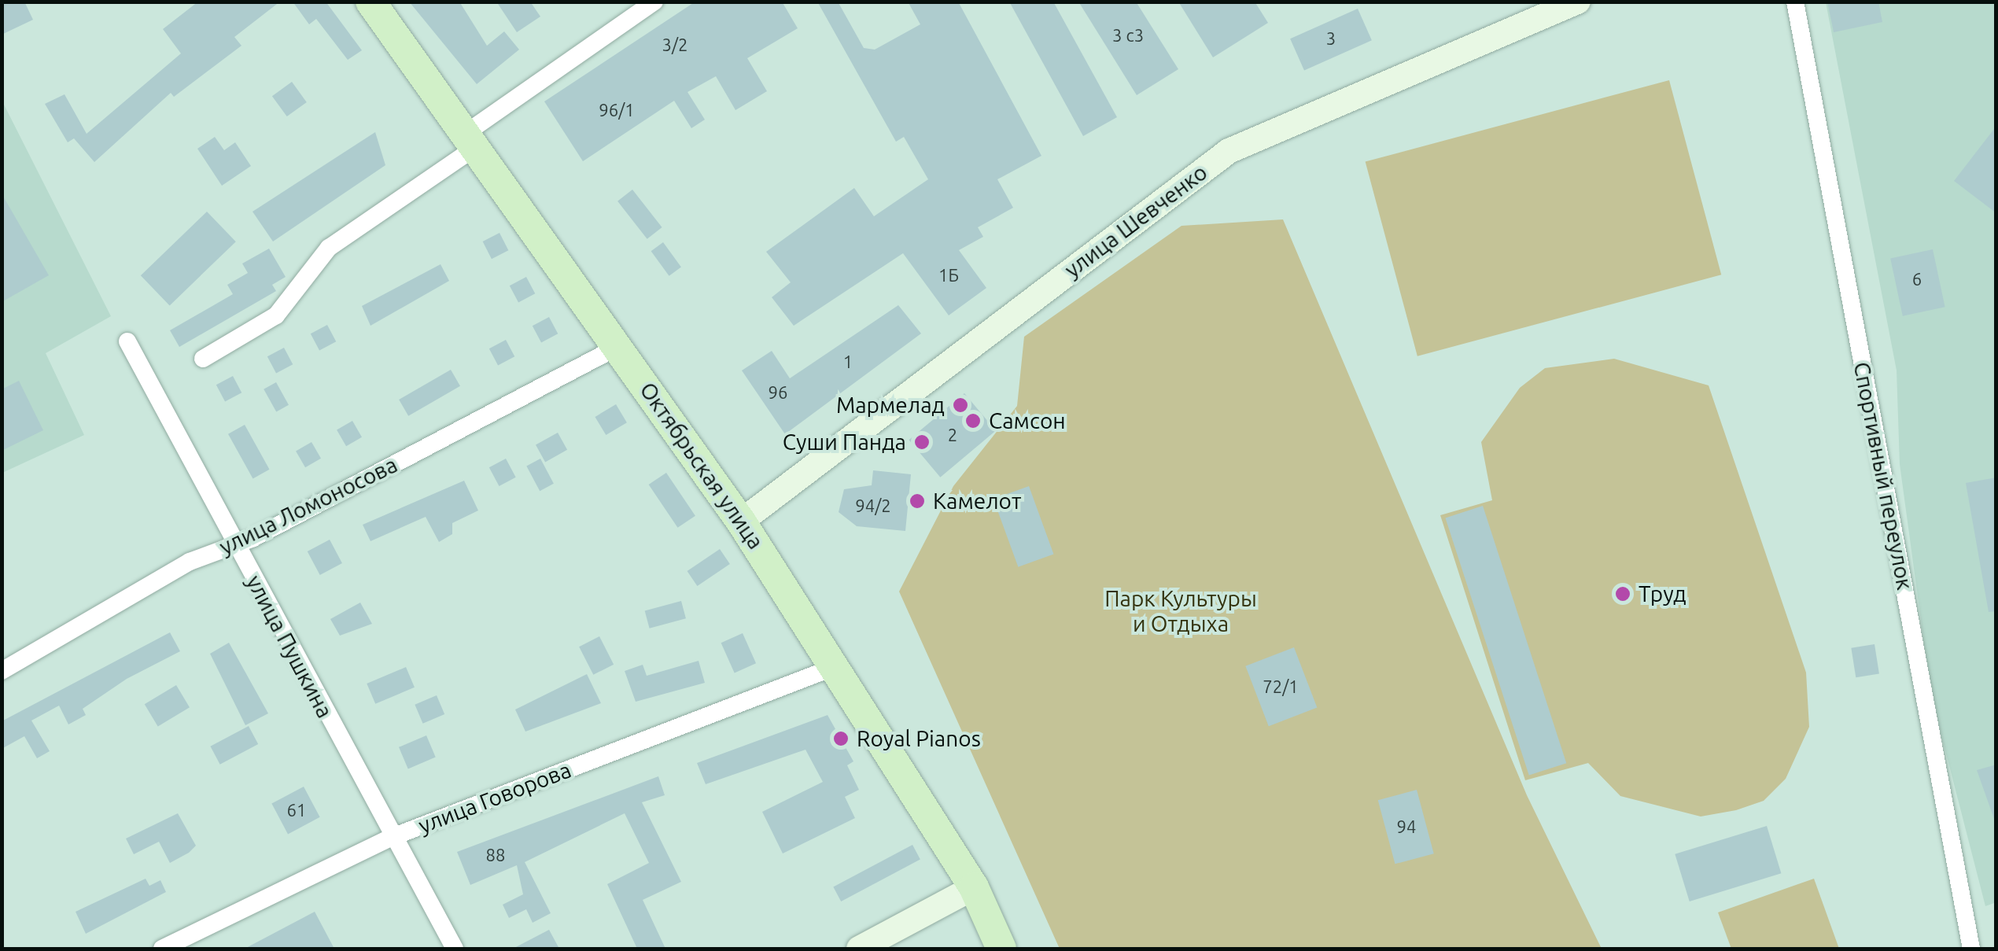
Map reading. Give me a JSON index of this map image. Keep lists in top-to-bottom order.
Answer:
{
  "streets": {
    "main road": ["Октябрьская улица"],
    "street": [
      "улица Шевченко",
      "Спортивный переулок",
      "улица Ломоносова",
      "улица Пушкина",
      "улица Говорова"
    ]
  },
  "crossings": [
    ["улица Шевченко", "Октябрьская улица"],
    ["Октябрьская улица", "улица Ломоносова"],
    ["Октябрьская улица", "улица Говорова"],
    ["улица Ломоносова", "улица Пушкина"],
    ["улица Пушкина", "улица Говорова"]
  ],
  "parks": ["Парк Культуры и Отдыха"],
  "places": [
    "Мармелад",
    "Самсон",
    "Суши Панда",
    "Камелот",
    "Труд",
    "Royal Pianos"
  ],
  "house_numbers": [
    "3 с3",
    "3",
    "3/2",
    "96/1",
    "1Б",
    "6",
    "1",
    "96",
    "2",
    "94/2",
    "72/1",
    "61",
    "94",
    "88"
  ]
}
